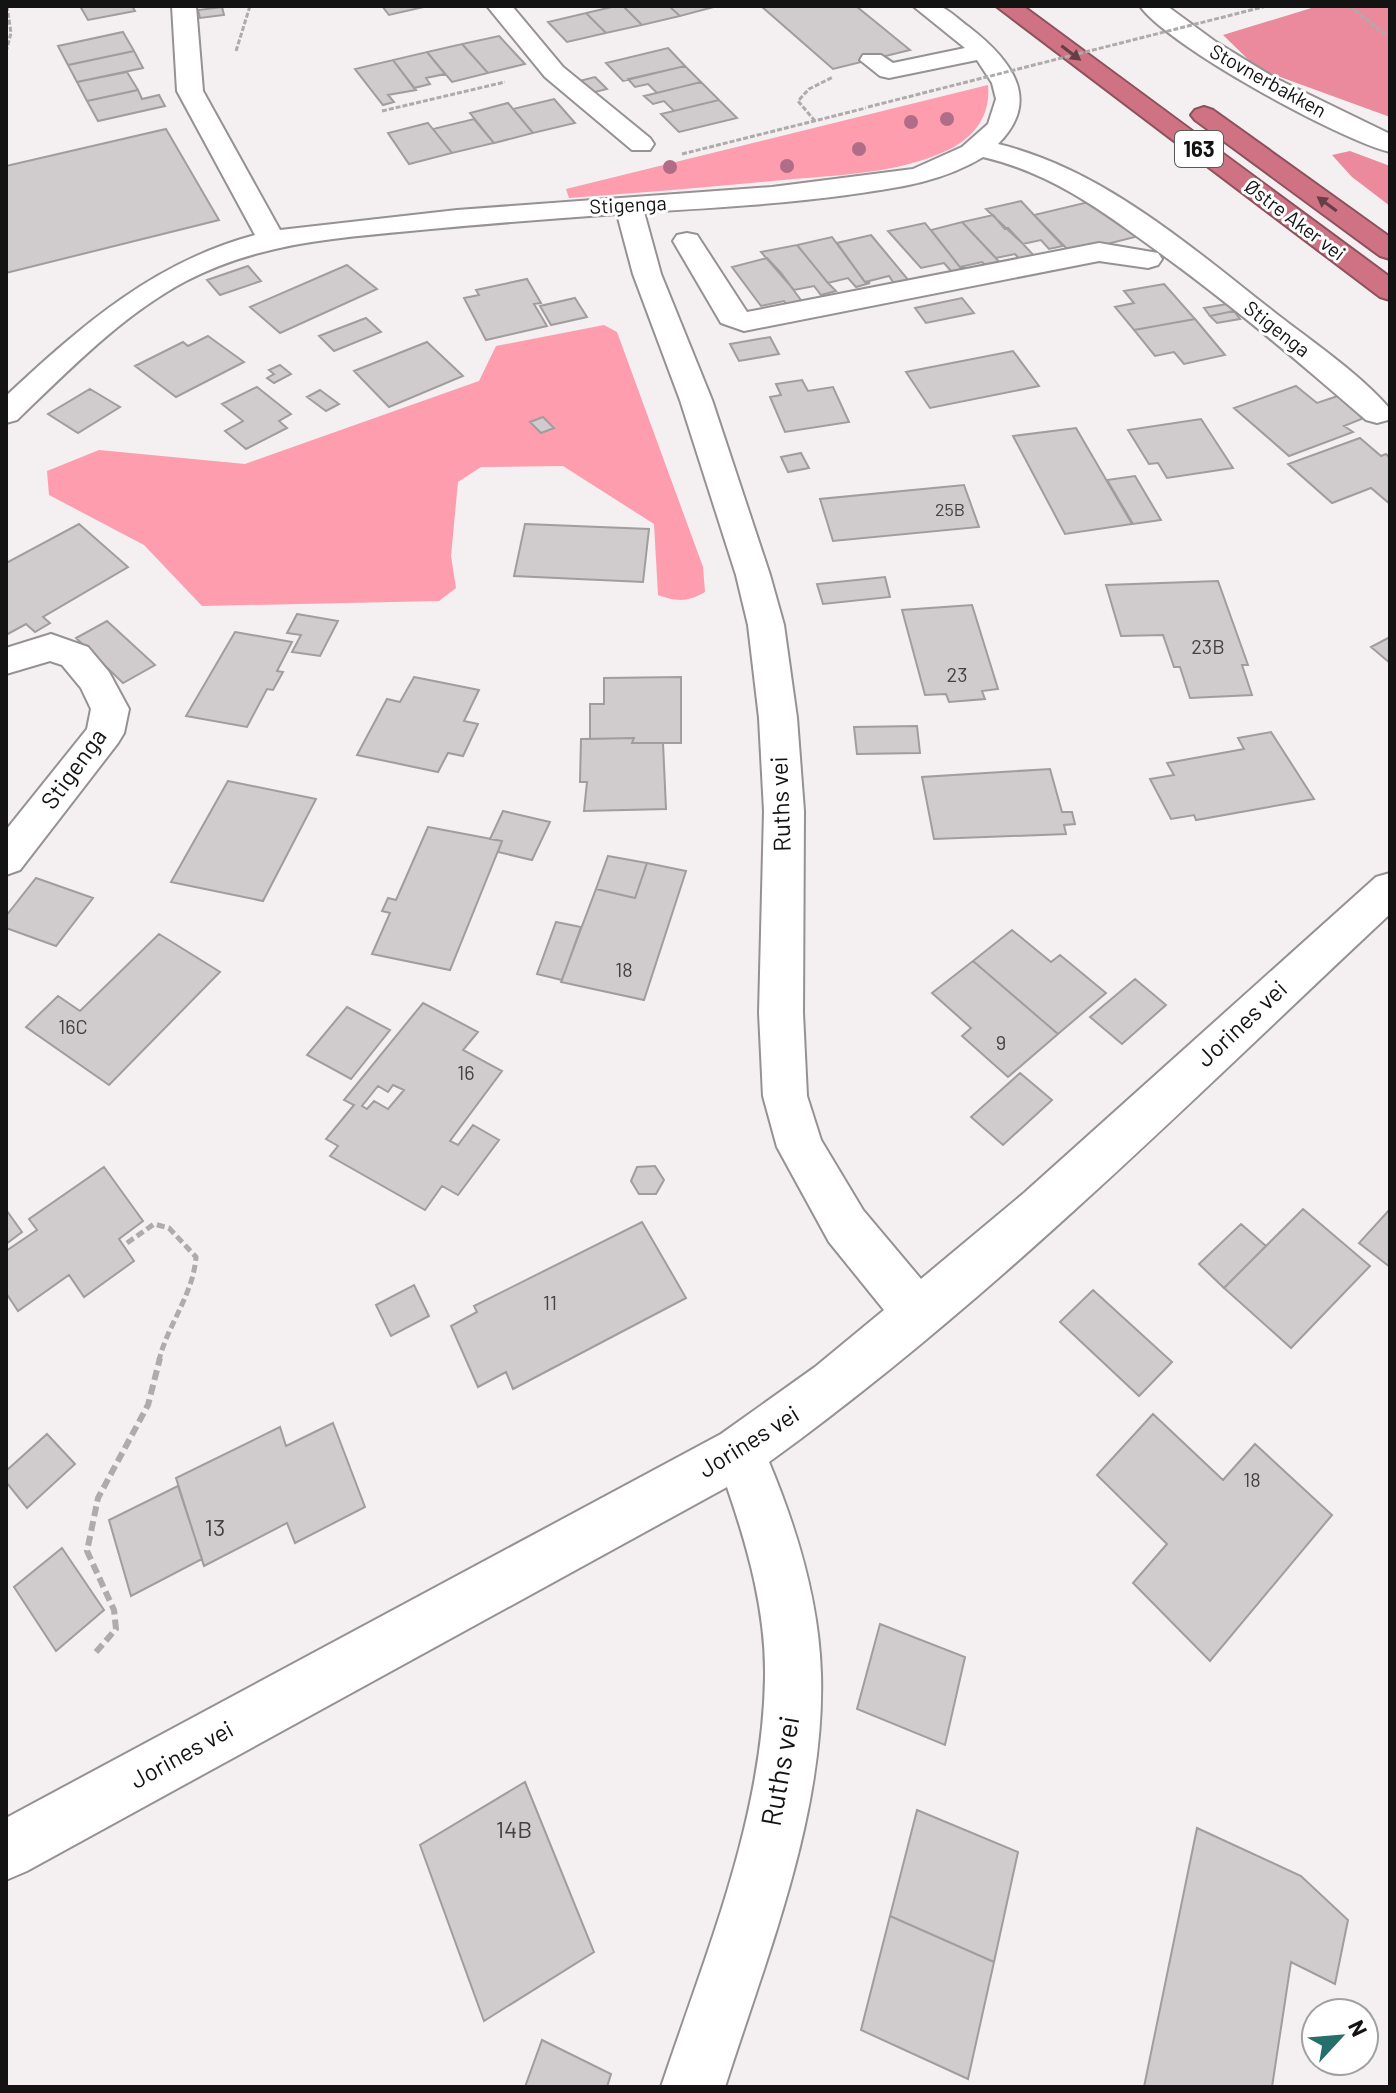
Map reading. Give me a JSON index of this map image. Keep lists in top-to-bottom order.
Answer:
{
  "streets": {
    "highway": ["163", "Østre Aker vei"],
    "street": [
      "Stovnerbakken",
      "Stigenga",
      "Ruths vei",
      "Jorines vei"
    ]
  },
  "crossings": [
    ["Stigenga", "Ruths vei"],
    ["Ruths vei", "Jorines vei"]
  ],
  "house_numbers": [
    "25B",
    "23B",
    "23",
    "18",
    "16C",
    "9",
    "16",
    "11",
    "18",
    "13",
    "14B"
  ],
  "north": "top right"
}
